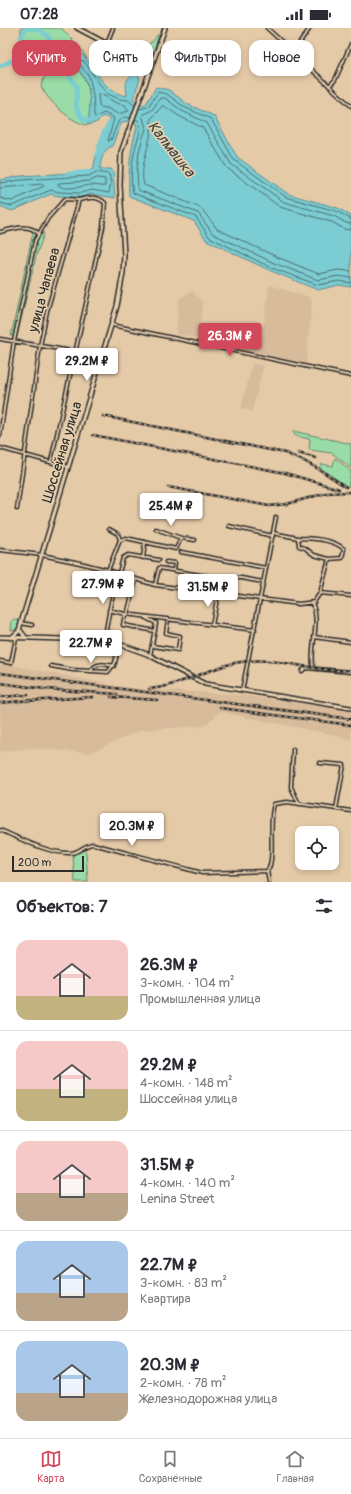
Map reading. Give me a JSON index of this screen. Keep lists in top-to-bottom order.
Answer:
{
  "streets": {
    "main road": ["Шоссейная улица"],
    "street": ["улица Чапаева"]
  },
  "crossings": [
    ["улица Чапаева", "Шоссейная улица"]
  ],
  "water": ["Калмашка"],
  "scale_bar": "200 m",
  "page": {
    "status": "07:28",
    "chip": [
      "Купить",
      "Снять",
      "Фильтры",
      "Новое"
    ],
    "price": [
      "26.3M ₽",
      "29.2M ₽",
      "25.4M ₽",
      "27.9M ₽",
      "31.5M ₽",
      "22.7M ₽",
      "20.3M ₽"
    ],
    "scale": "200 m",
    "heading": "Объектов: 7",
    "list": [
      {
        "name": "26.3M ₽",
        "note": "3-комн. · 104 m² · Промышленная улица"
      },
      {
        "name": "29.2M ₽",
        "note": "4-комн. · 148 m² · Шоссейная улица"
      },
      {
        "name": "31.5M ₽",
        "note": "4-комн. · 140 m² · Lenina Street"
      },
      {
        "name": "22.7M ₽",
        "note": "3-комн. · 83 m² · Квартира"
      },
      {
        "name": "20.3M ₽",
        "note": "2-комн. · 78 m² · Железнодорожная улица"
      }
    ],
    "tabs": ["Карта", "Сохранённые", "Главная"]
  }
}
